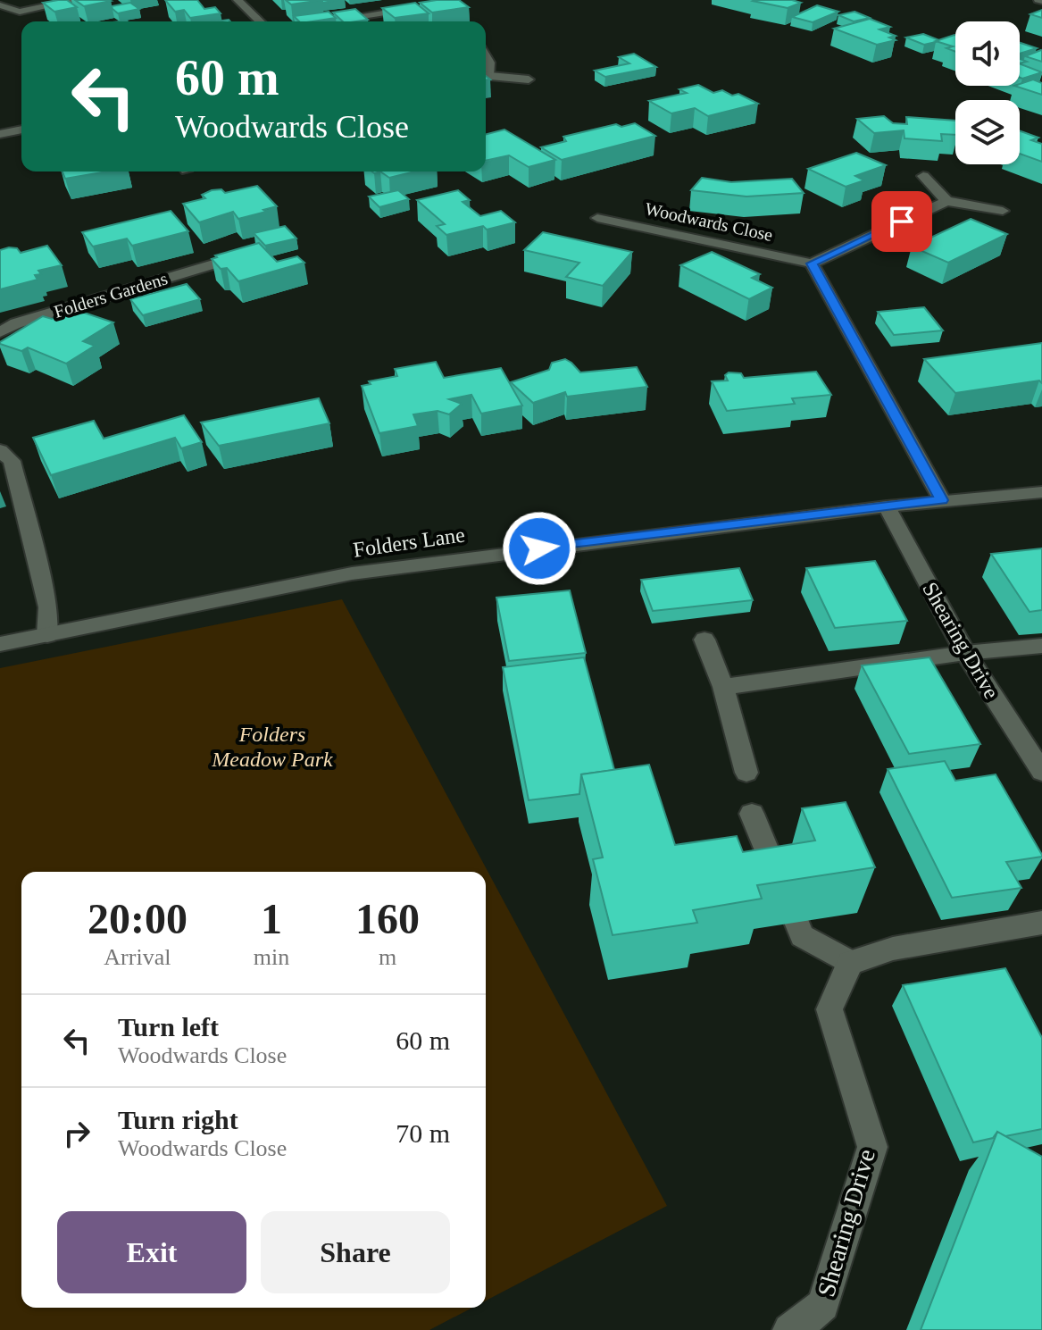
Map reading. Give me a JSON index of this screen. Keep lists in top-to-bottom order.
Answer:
{
  "streets": {
    "street": [
      "Woodwards Close",
      "Folders Gardens",
      "Folders Lane",
      "Shearing Drive"
    ]
  },
  "crossings": [
    ["Folders Lane", "Shearing Drive"]
  ],
  "parks": ["Folders Meadow Park"],
  "page": {
    "turn": ["60 m", "Woodwards Close"],
    "eta": [
      "20:00",
      "Arrival",
      "1",
      "min",
      "160",
      "m"
    ],
    "list": [
      {
        "name": "Turn left",
        "note": "Woodwards Close",
        "value": "60 m"
      },
      {
        "name": "Turn right",
        "note": "Woodwards Close",
        "value": "70 m"
      }
    ],
    "buttons": ["Exit", "Share"]
  }
}
